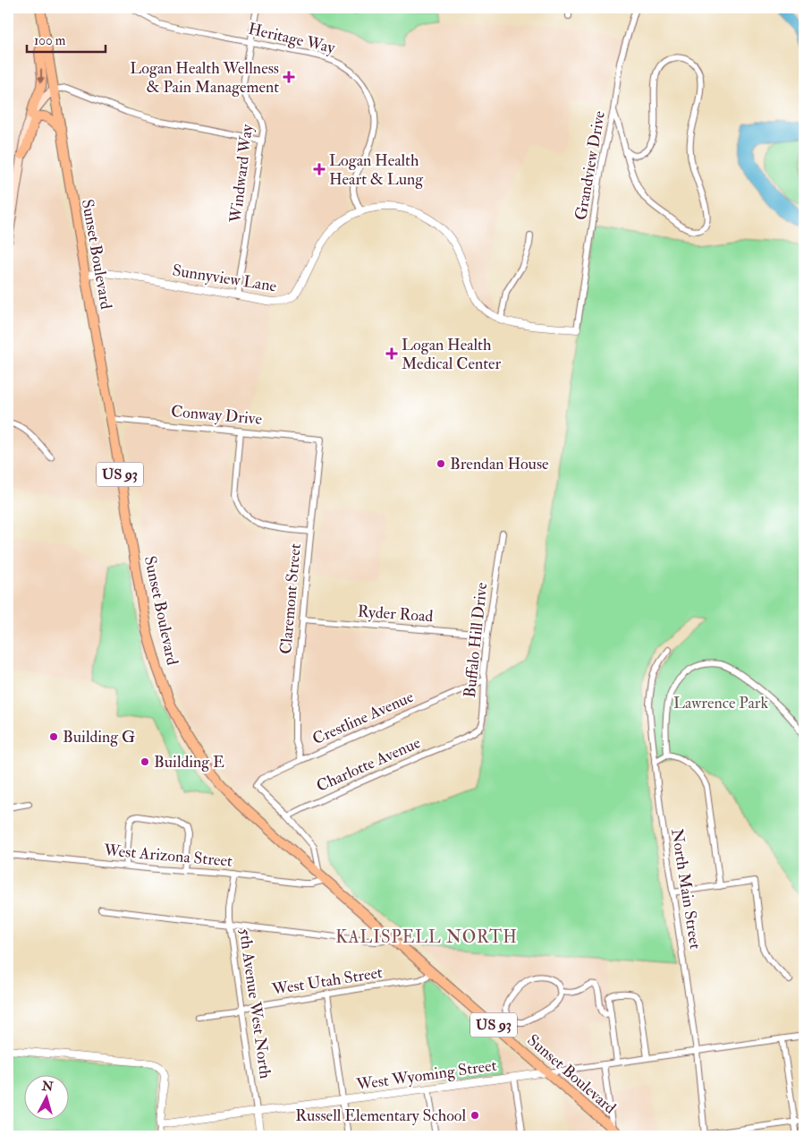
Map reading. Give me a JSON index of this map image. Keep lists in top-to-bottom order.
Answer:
{
  "streets": {
    "main road": ["Sunset Boulevard", "US 93"],
    "street": [
      "Heritage Way",
      "Grandview Drive",
      "Windward Way",
      "Sunnyview Lane",
      "Conway Drive",
      "Claremont Street",
      "Ryder Road",
      "Buffalo Hill Drive",
      "Crestline Avenue",
      "Charlotte Avenue",
      "West Arizona Street",
      "North Main Street",
      "West Utah Street",
      "5th Avenue West North",
      "West Wyoming Street"
    ]
  },
  "crossings": [
    ["Heritage Way", "Windward Way"],
    ["Heritage Way", "Sunnyview Lane"],
    ["Grandview Drive", "Sunnyview Lane"],
    ["Windward Way", "Sunnyview Lane"],
    ["Sunset Boulevard", "Sunnyview Lane"],
    ["Sunset Boulevard", "Conway Drive"],
    ["Sunset Boulevard", "West Arizona Street"],
    ["Sunset Boulevard", "West Utah Street"],
    ["Sunset Boulevard", "West Wyoming Street"],
    ["Conway Drive", "Claremont Street"],
    ["Claremont Street", "Ryder Road"],
    ["Claremont Street", "Crestline Avenue"],
    ["Ryder Road", "Buffalo Hill Drive"],
    ["Buffalo Hill Drive", "Crestline Avenue"],
    ["Buffalo Hill Drive", "Charlotte Avenue"],
    ["Crestline Avenue", "Charlotte Avenue"],
    ["West Arizona Street", "5th Avenue West North"],
    ["North Main Street", "West Wyoming Street"],
    ["West Utah Street", "5th Avenue West North"],
    ["5th Avenue West North", "West Wyoming Street"]
  ],
  "districts": ["KALISPELL NORTH"],
  "parks": ["Lawrence Park"],
  "places": {
    "health": ["Logan Health Wellness & Pain Management", "Logan Health Heart & Lung", "Logan Health Medical Center"],
    "other": [
      "Brendan House",
      "Building G",
      "Building E",
      "Russell Elementary School"
    ]
  },
  "scale_bar": "100 m",
  "north": "top"
}
